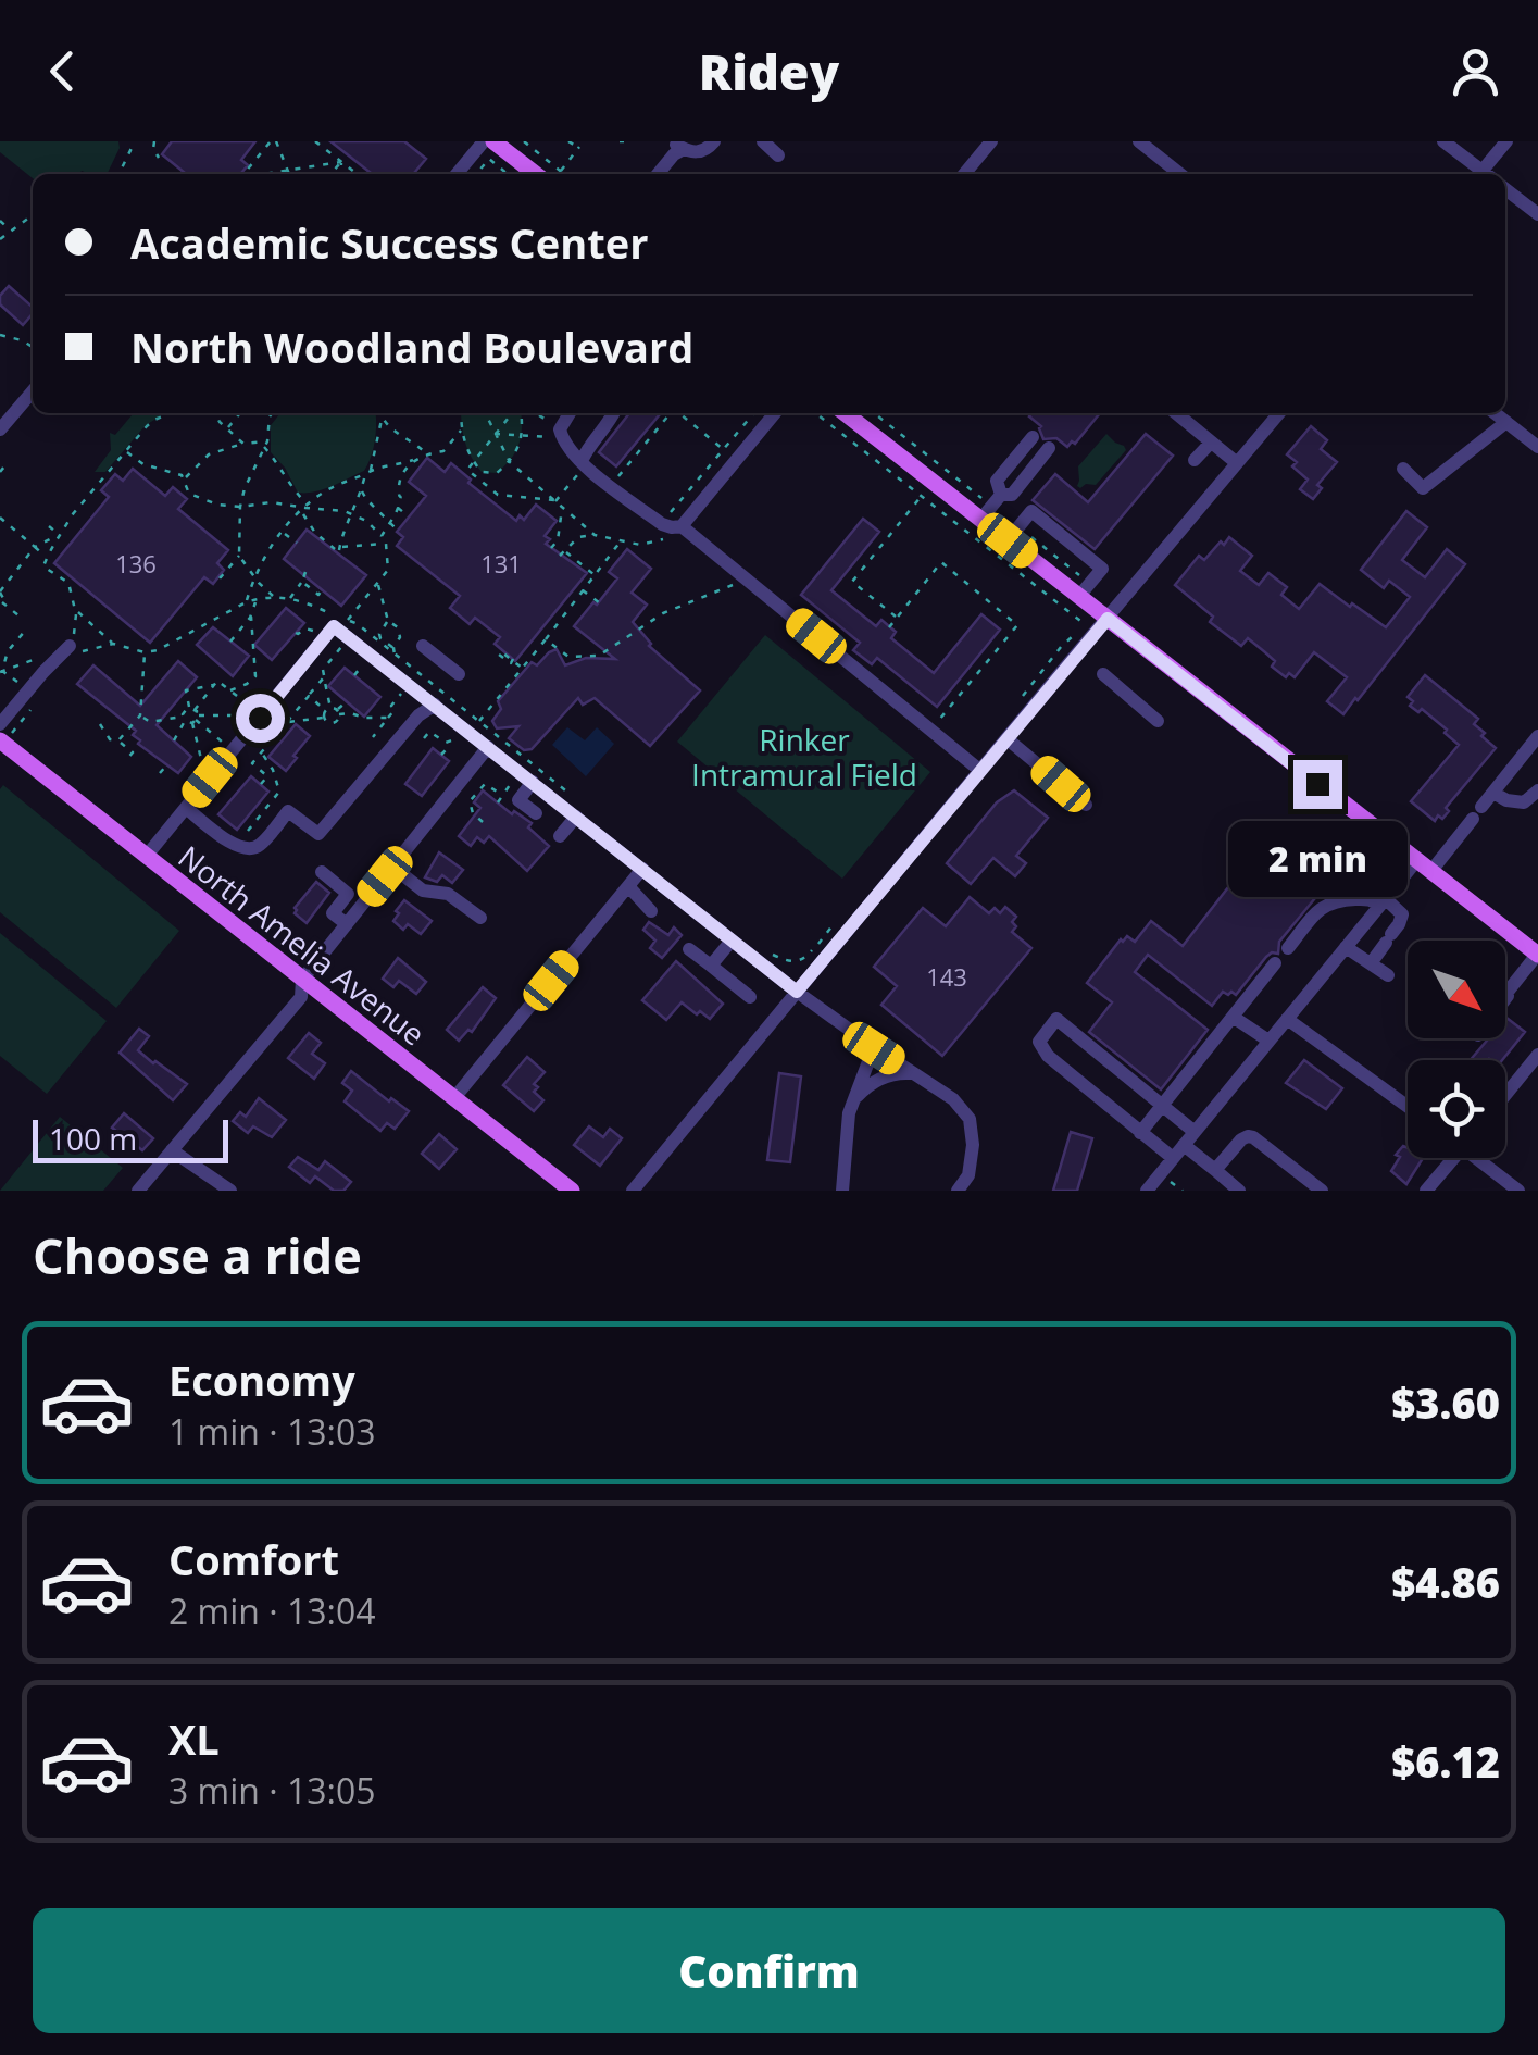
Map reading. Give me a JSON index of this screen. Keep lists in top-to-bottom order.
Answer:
{
  "streets": {
    "main road": ["North Amelia Avenue"]
  },
  "parks": ["Rinker Intramural Field"],
  "house_numbers": ["136", "131", "143"],
  "scale_bar": "100 m",
  "north": "bottom right",
  "page": {
    "header": "Ridey",
    "banner": ["Academic Success Center", "North Woodland Boulevard"],
    "bubble": "2 min",
    "scale": "100 m",
    "heading": "Choose a ride",
    "list": [
      {
        "name": "Economy",
        "note": "1 min · 13:03",
        "value": "$3.60"
      },
      {
        "name": "Comfort",
        "note": "2 min · 13:04",
        "value": "$4.86"
      },
      {
        "name": "XL",
        "note": "3 min · 13:05",
        "value": "$6.12"
      }
    ],
    "buttons": "Confirm"
  }
}
